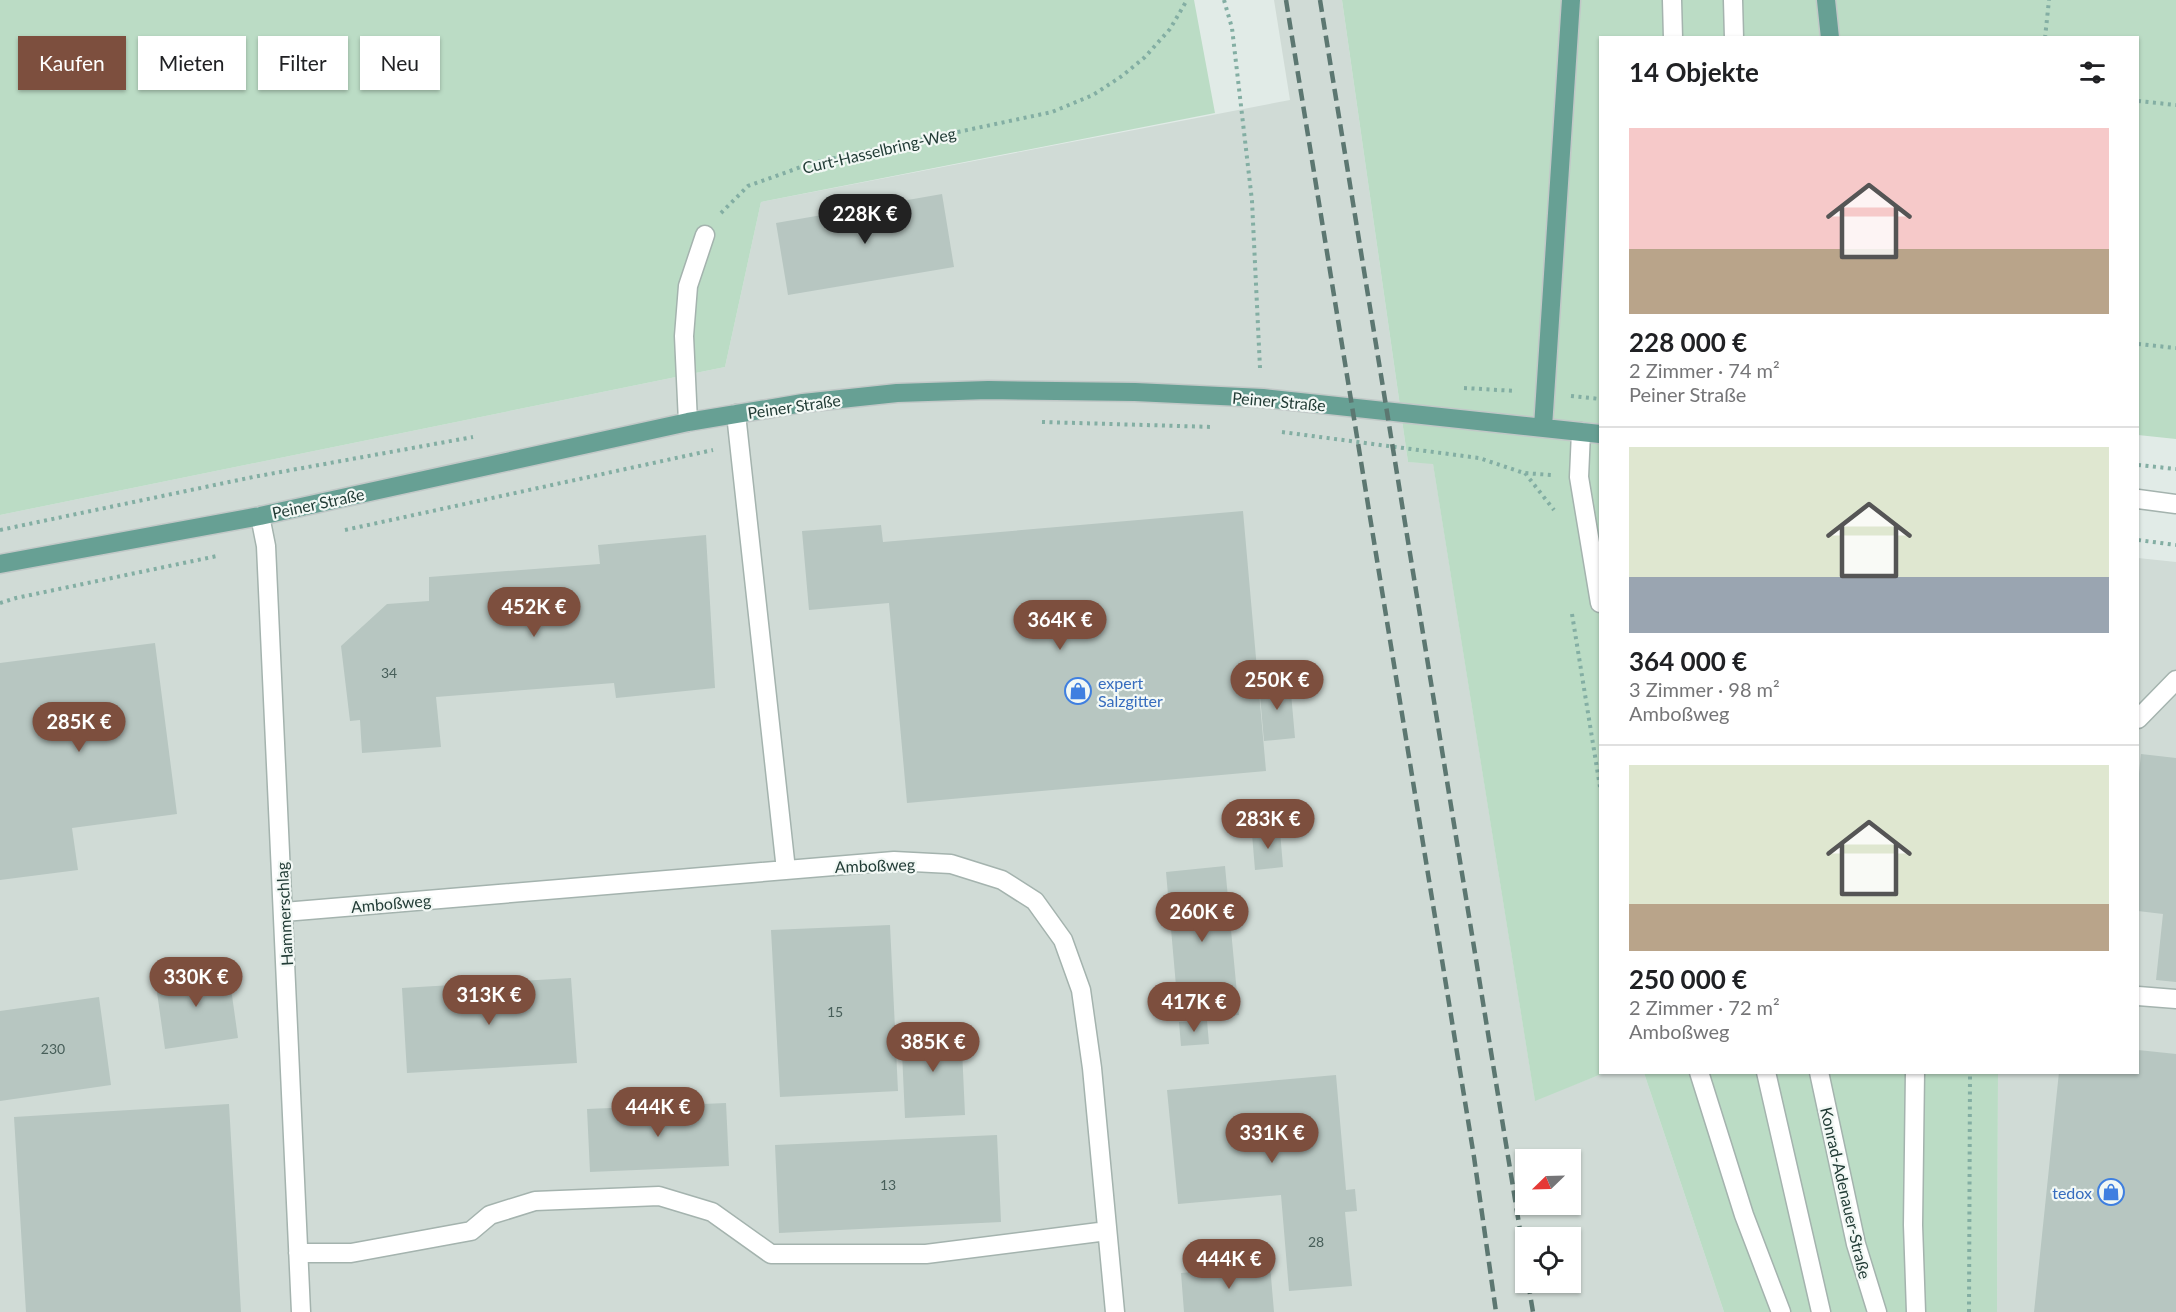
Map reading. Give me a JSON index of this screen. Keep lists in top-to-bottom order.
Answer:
{
  "streets": {
    "main road": ["Peiner Straße"],
    "street": ["Amboßweg", "Hammerschlag", "Konrad-Adenauer-Straße"],
    "path": ["Curt-Hasselbring-Weg"]
  },
  "crossings": [
    ["Peiner Straße", "Hammerschlag"],
    ["Amboßweg", "Hammerschlag"]
  ],
  "places": {
    "shop": ["expert Salzgitter", "tedox"]
  },
  "house_numbers": [
    "34",
    "15",
    "230",
    "13",
    "28"
  ],
  "north": "bottom left",
  "page": {
    "chip": [
      "Kaufen",
      "Mieten",
      "Filter",
      "Neu"
    ],
    "heading": "14 Objekte",
    "list": [
      {
        "name": "228 000 €",
        "note": "2 Zimmer · 74 m² · Peiner Straße"
      },
      {
        "name": "364 000 €",
        "note": "3 Zimmer · 98 m² · Amboßweg"
      },
      {
        "name": "250 000 €",
        "note": "2 Zimmer · 72 m² · Amboßweg"
      }
    ],
    "price": [
      "228K €",
      "452K €",
      "364K €",
      "250K €",
      "285K €",
      "283K €",
      "260K €",
      "330K €",
      "313K €",
      "417K €",
      "385K €",
      "444K €",
      "331K €",
      "444K €"
    ]
  }
}
